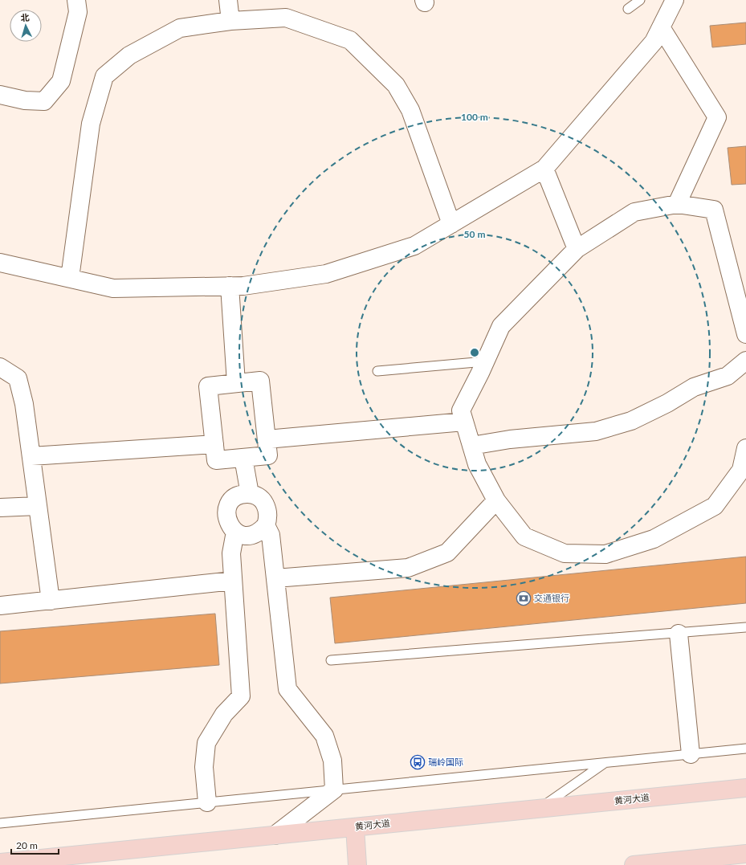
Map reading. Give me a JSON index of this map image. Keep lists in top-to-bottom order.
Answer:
{
  "streets": {
    "main road": ["黄河大道"]
  },
  "places": {
    "bank": ["交通银行"],
    "bus stop": ["瑞岭国际"]
  },
  "scale_bar": "20 m",
  "north": "top",
  "rings": ["100 m", "50 m"]
}
